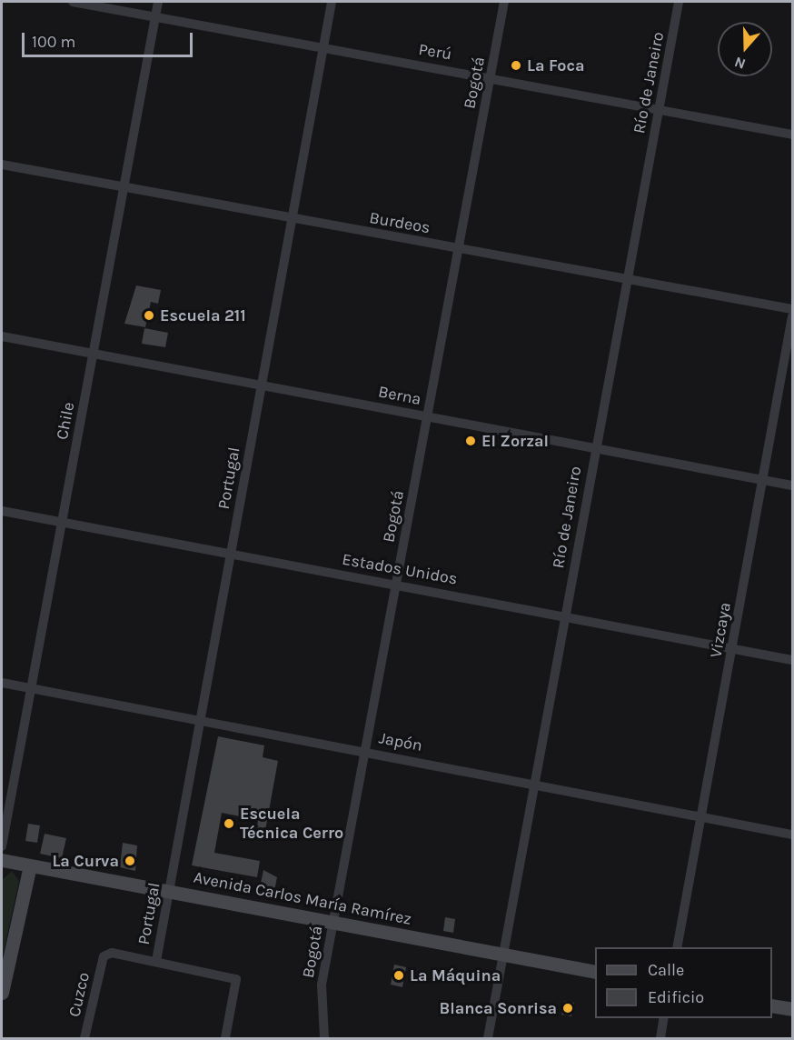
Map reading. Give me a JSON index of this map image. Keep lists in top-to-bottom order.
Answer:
{
  "streets": {
    "main road": ["Avenida Carlos María Ramírez"],
    "street": [
      "Perú",
      "Bogotá",
      "Río de Janeiro",
      "Burdeos",
      "Berna",
      "Chile",
      "Portugal",
      "Estados Unidos",
      "Vizcaya",
      "Japón",
      "Cuzco"
    ]
  },
  "crossings": [
    ["Perú", "Bogotá"],
    ["Perú", "Río de Janeiro"],
    ["Perú", "Chile"],
    ["Perú", "Portugal"],
    ["Bogotá", "Burdeos"],
    ["Bogotá", "Berna"],
    ["Bogotá", "Estados Unidos"],
    ["Bogotá", "Japón"],
    ["Bogotá", "Avenida Carlos María Ramírez"],
    ["Río de Janeiro", "Burdeos"],
    ["Río de Janeiro", "Berna"],
    ["Río de Janeiro", "Estados Unidos"],
    ["Río de Janeiro", "Japón"],
    ["Río de Janeiro", "Avenida Carlos María Ramírez"],
    ["Burdeos", "Chile"],
    ["Burdeos", "Portugal"],
    ["Berna", "Chile"],
    ["Berna", "Portugal"],
    ["Berna", "Vizcaya"],
    ["Chile", "Estados Unidos"],
    ["Chile", "Japón"],
    ["Portugal", "Estados Unidos"],
    ["Portugal", "Japón"],
    ["Portugal", "Avenida Carlos María Ramírez"],
    ["Portugal", "Cuzco"],
    ["Estados Unidos", "Vizcaya"],
    ["Vizcaya", "Japón"]
  ],
  "places": [
    "La Foca",
    "Escuela 211",
    "El Zorzal",
    "Escuela Técnica Cerro",
    "La Curva",
    "La Máquina",
    "Blanca Sonrisa"
  ],
  "legend": ["Calle", "Edificio"],
  "scale_bar": "100 m",
  "north": "bottom"
}
